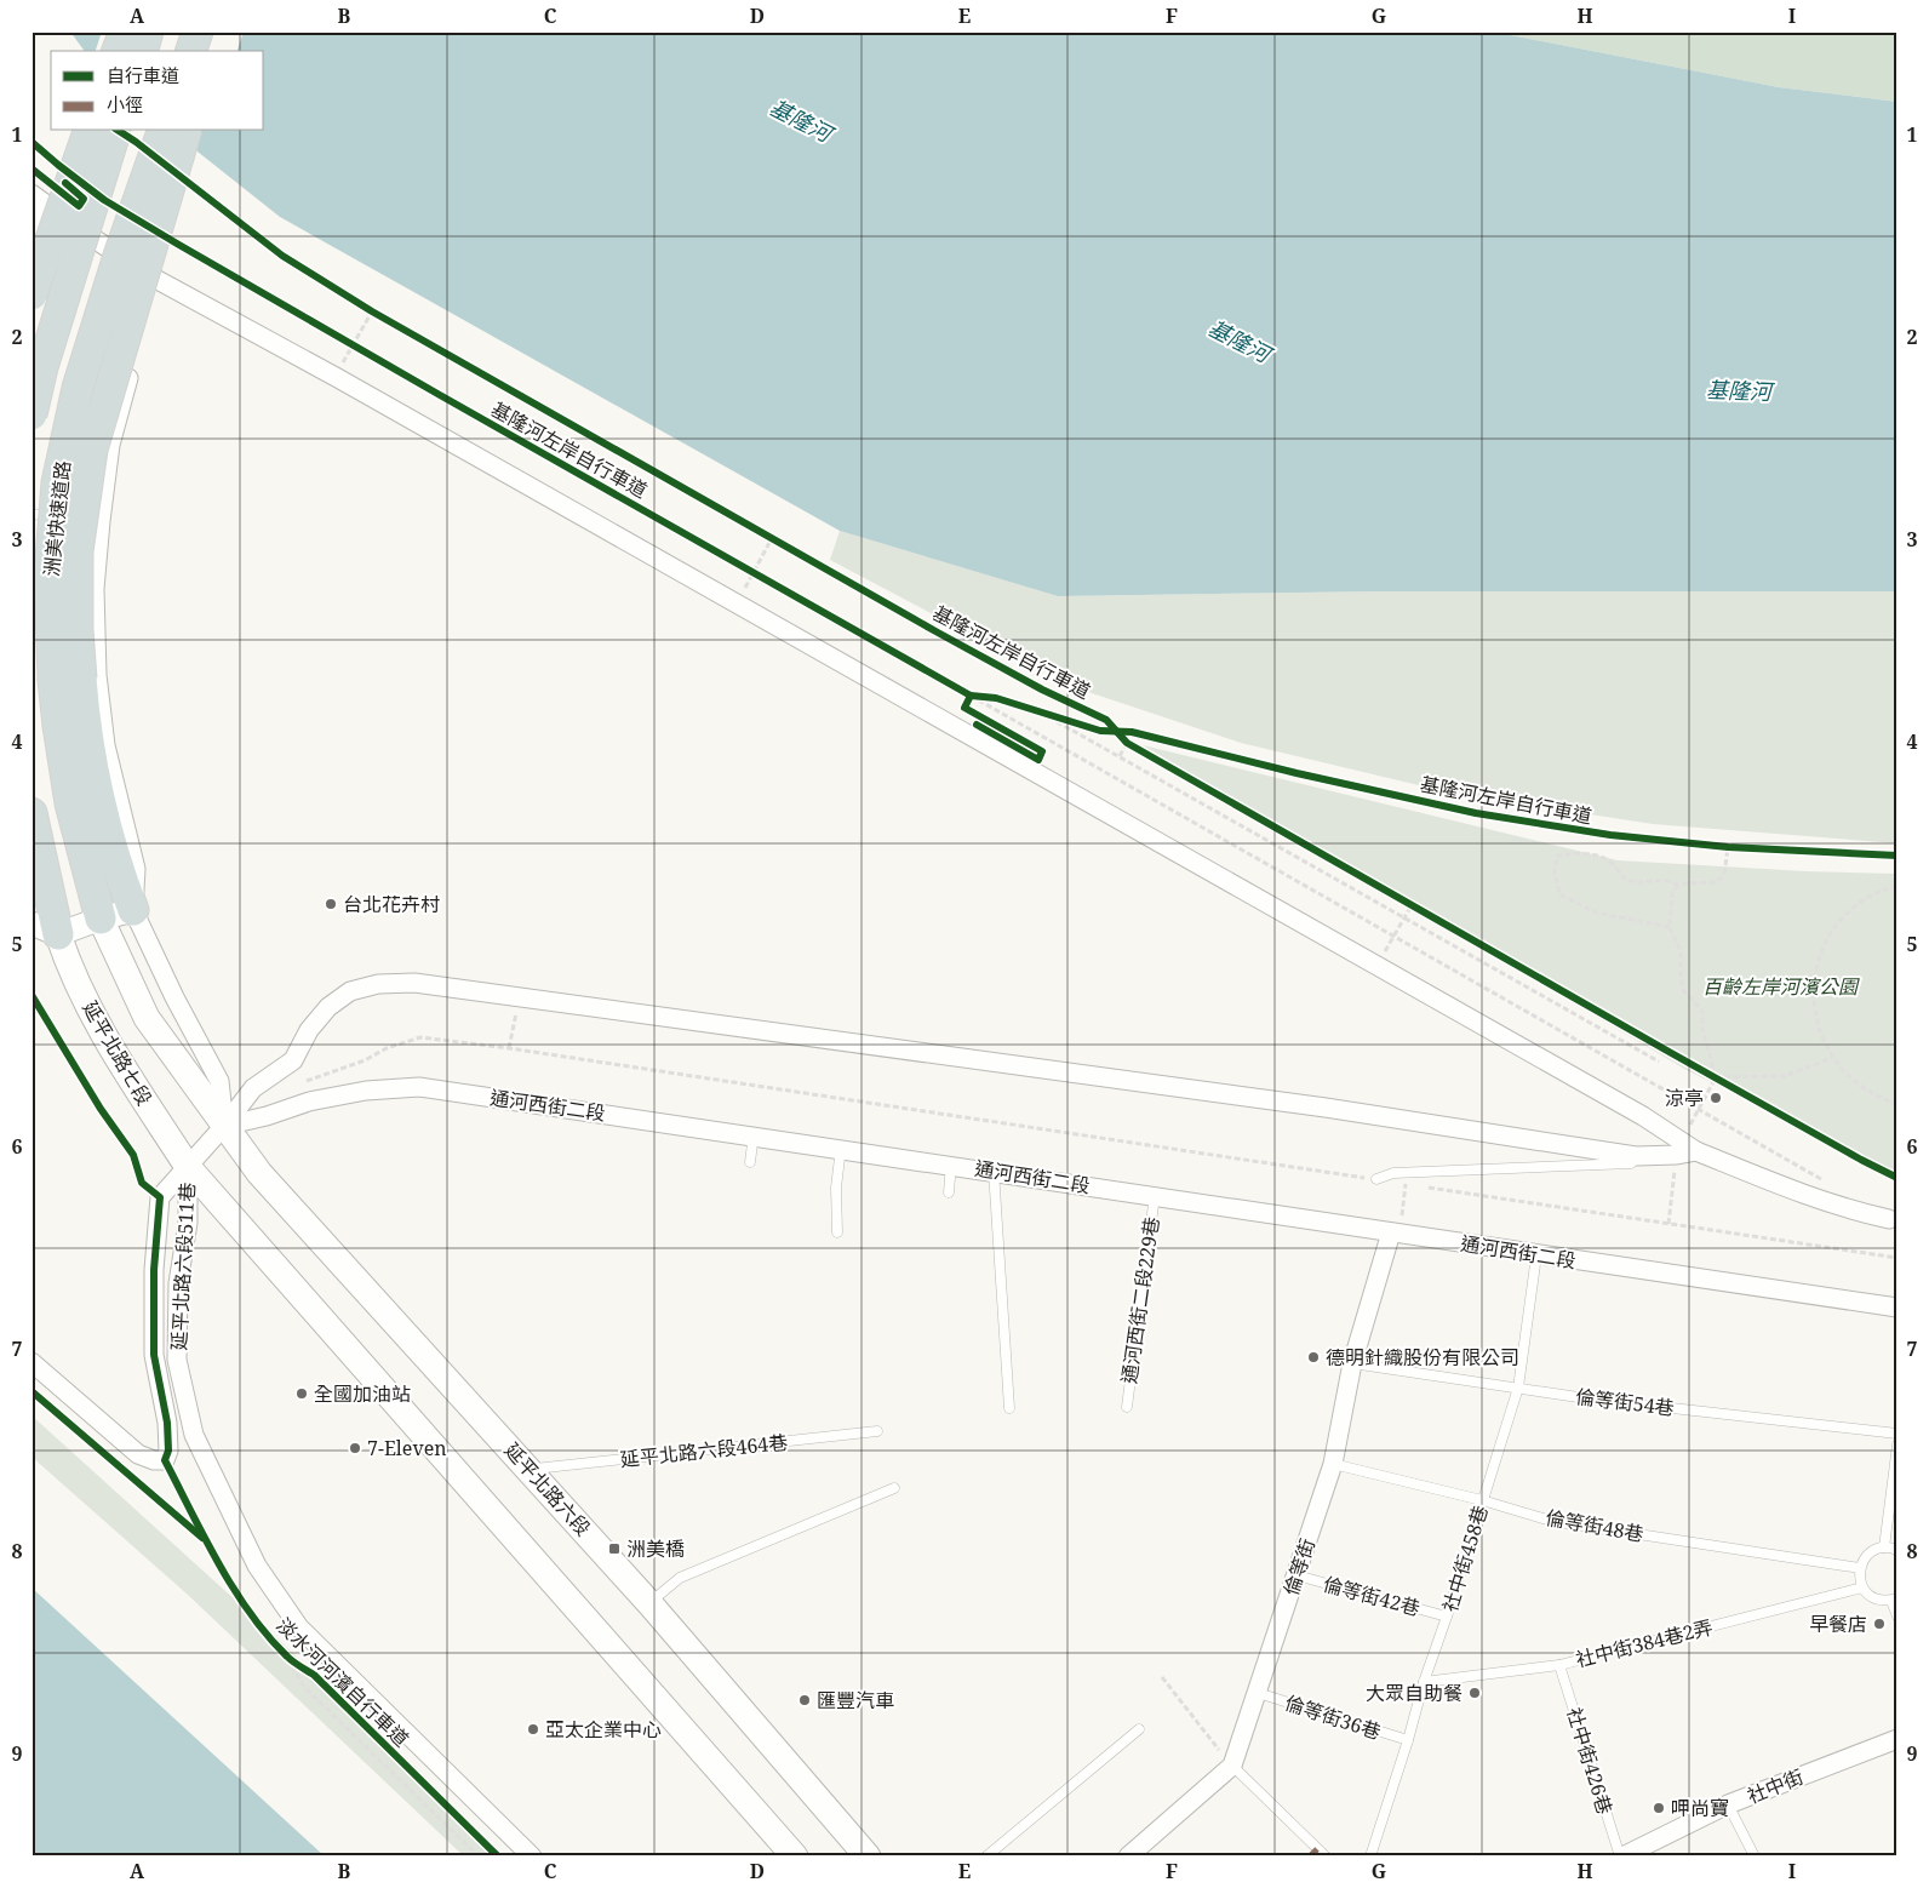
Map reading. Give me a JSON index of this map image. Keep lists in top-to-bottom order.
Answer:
{
  "streets": {
    "highway": ["洲美快速道路"],
    "main road": ["延平北路七段", "延平北路六段"],
    "street": [
      "通河西街二段",
      "延平北路六段511巷",
      "倫等街",
      "社中街"
    ],
    "lane": [
      "通河西街二段229巷",
      "倫等街54巷",
      "延平北路六段464巷",
      "倫等街48巷",
      "社中街458巷",
      "倫等街42巷",
      "社中街384巷2弄",
      "倫等街36巷",
      "社中街426巷"
    ],
    "cycle path": ["基隆河左岸自行車道", "淡水河河濱自行車道"]
  },
  "crossings": [
    ["延平北路七段", "延平北路六段511巷"],
    ["通河西街二段", "通河西街二段229巷"],
    ["通河西街二段", "延平北路六段"],
    ["通河西街二段", "社中街458巷"],
    ["通河西街二段", "倫等街"],
    ["倫等街54巷", "社中街458巷"],
    ["倫等街54巷", "倫等街"],
    ["延平北路六段464巷", "延平北路六段"],
    ["倫等街48巷", "社中街458巷"],
    ["倫等街48巷", "倫等街"],
    ["社中街458巷", "倫等街42巷"],
    ["社中街458巷", "社中街384巷2弄"],
    ["社中街458巷", "倫等街36巷"],
    ["倫等街", "倫等街42巷"],
    ["倫等街", "倫等街36巷"],
    ["社中街384巷2弄", "社中街426巷"],
    ["社中街426巷", "社中街"]
  ],
  "water": ["基隆河"],
  "parks": ["百齡左岸河濱公園"],
  "places": {
    "other": [
      "台北花卉村",
      "涼亭",
      "德明針織股份有限公司",
      "全國加油站",
      "7-Eleven",
      "早餐店",
      "大眾自助餐",
      "匯豐汽車",
      "亞太企業中心",
      "呷尚寶"
    ],
    "transit": ["洲美橋"]
  },
  "legend": ["自行車道", "小徑"],
  "grid": {
    "columns": [
      "A",
      "B",
      "C",
      "D",
      "E",
      "F",
      "G",
      "H",
      "I"
    ],
    "rows": [
      "1",
      "2",
      "3",
      "4",
      "5",
      "6",
      "7",
      "8",
      "9"
    ]
  }
}
